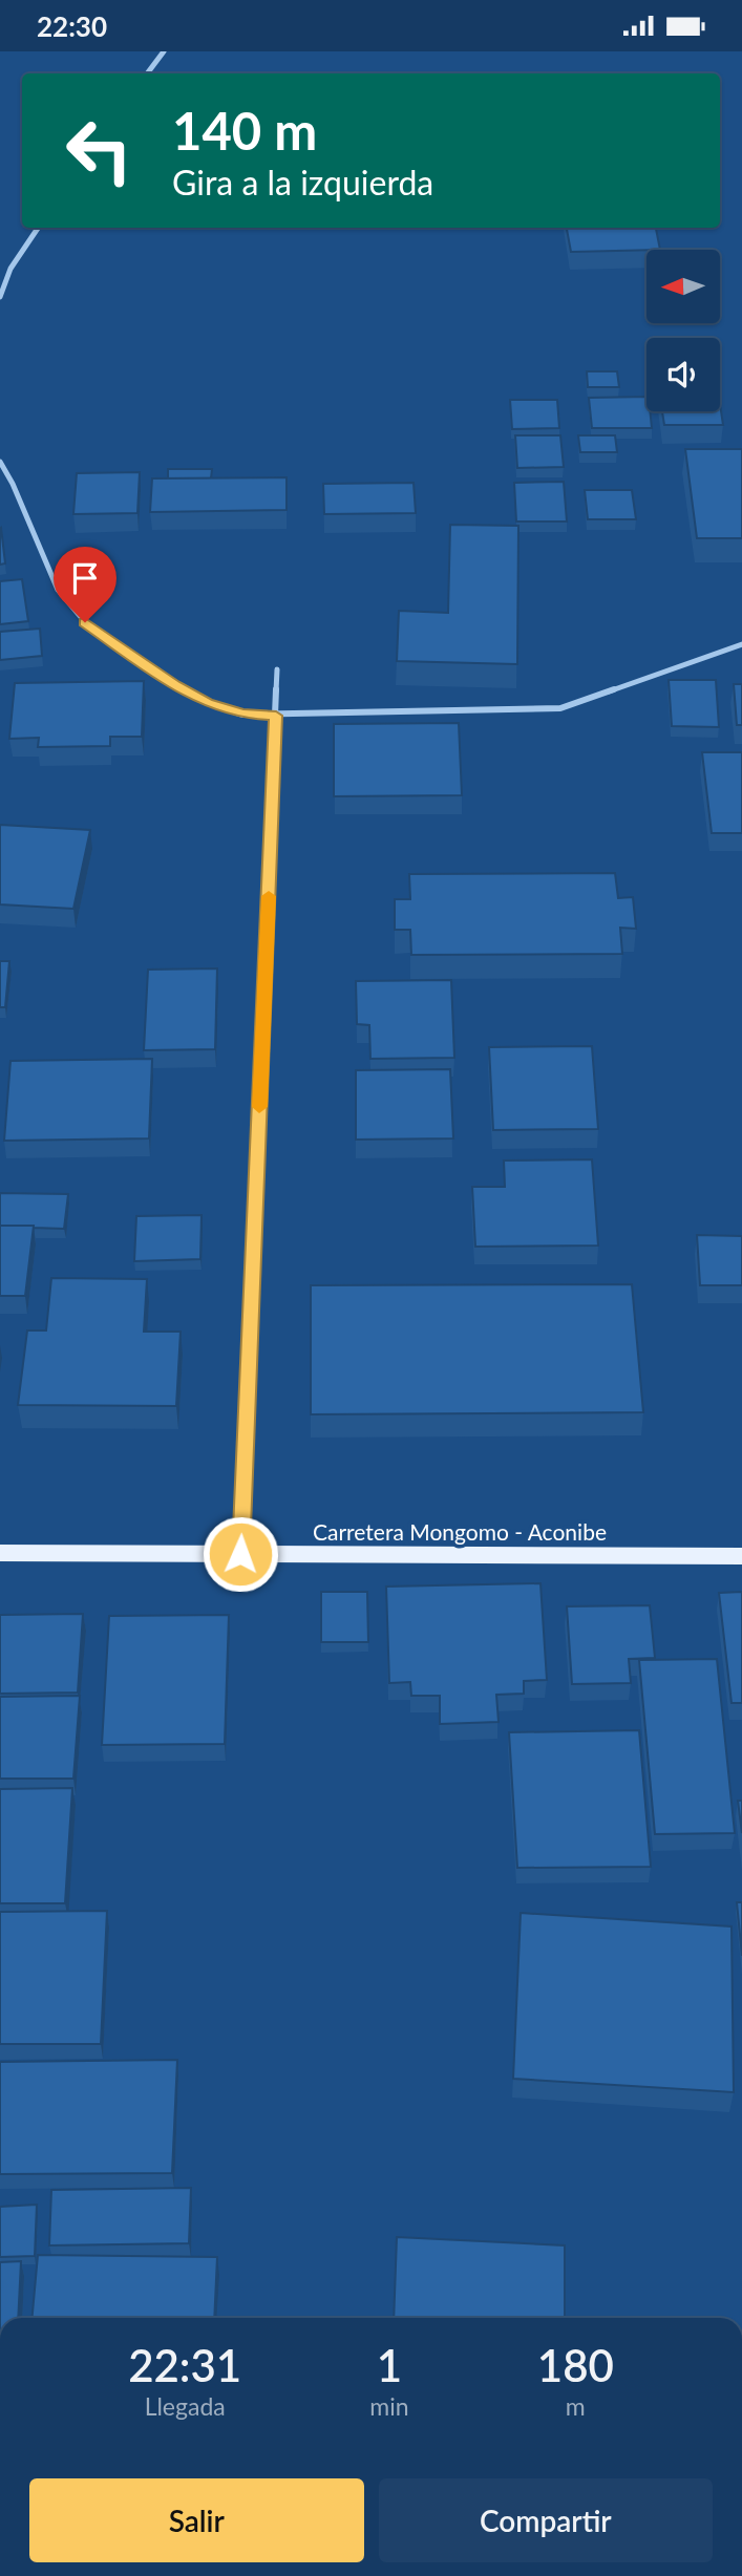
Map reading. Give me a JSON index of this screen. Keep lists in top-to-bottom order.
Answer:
{
  "streets": {
    "main road": ["Carretera Mongomo - Aconibe"]
  },
  "north": "left",
  "page": {
    "status": "22:30",
    "turn": ["140 m", "Gira a la izquierda"],
    "eta": [
      "22:31",
      "Llegada",
      "1",
      "min",
      "180",
      "m"
    ],
    "buttons": ["Salir", "Compartir"]
  }
}
